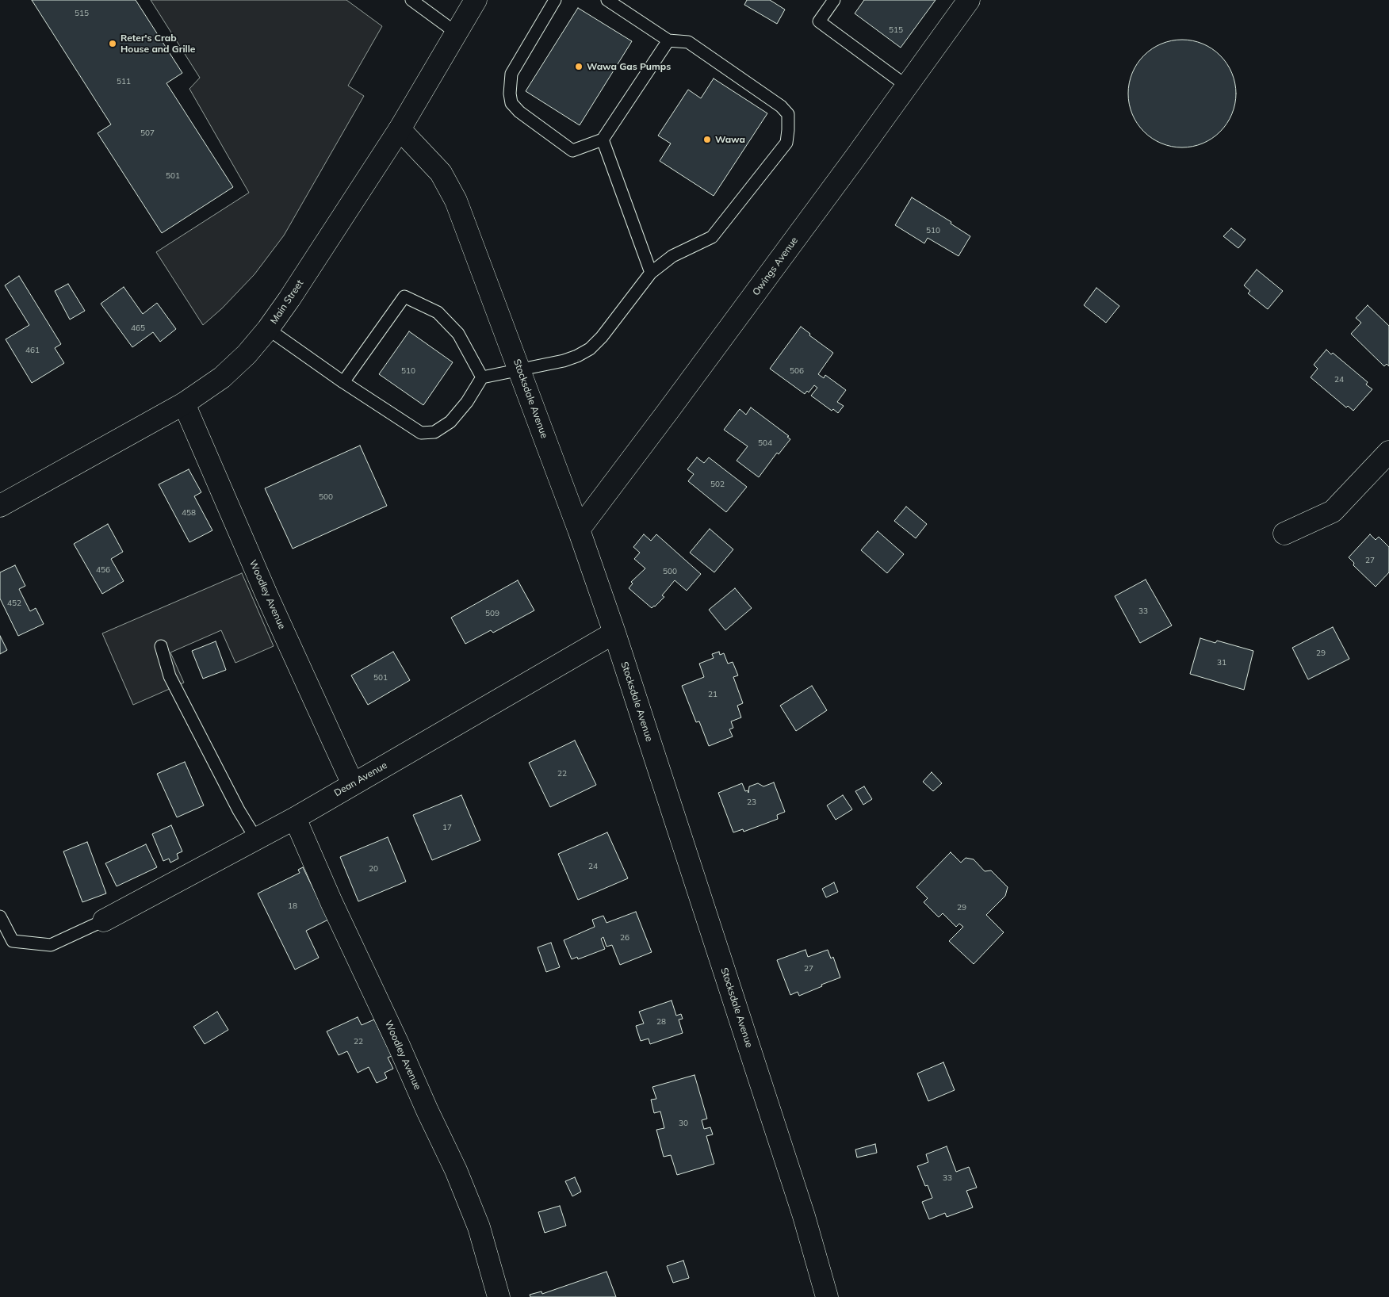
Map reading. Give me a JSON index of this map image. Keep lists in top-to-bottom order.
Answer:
{
  "streets": {
    "street": [
      "Owings Avenue",
      "Main Street",
      "Stocksdale Avenue",
      "Woodley Avenue",
      "Dean Avenue"
    ]
  },
  "crossings": [
    ["Owings Avenue", "Stocksdale Avenue"],
    ["Main Street", "Stocksdale Avenue"],
    ["Main Street", "Woodley Avenue"],
    ["Stocksdale Avenue", "Dean Avenue"],
    ["Woodley Avenue", "Dean Avenue"]
  ],
  "places": ["Reter's Crab House and Grille", "Wawa Gas Pumps", "Wawa"],
  "house_numbers": [
    "515",
    "515",
    "511",
    "507",
    "501",
    "510",
    "465",
    "461",
    "510",
    "506",
    "24",
    "504",
    "502",
    "500",
    "458",
    "27",
    "456",
    "500",
    "452",
    "33",
    "509",
    "29",
    "31",
    "501",
    "21",
    "22",
    "23",
    "17",
    "24",
    "20",
    "18",
    "29",
    "26",
    "27",
    "28",
    "22",
    "30",
    "33"
  ]
}
